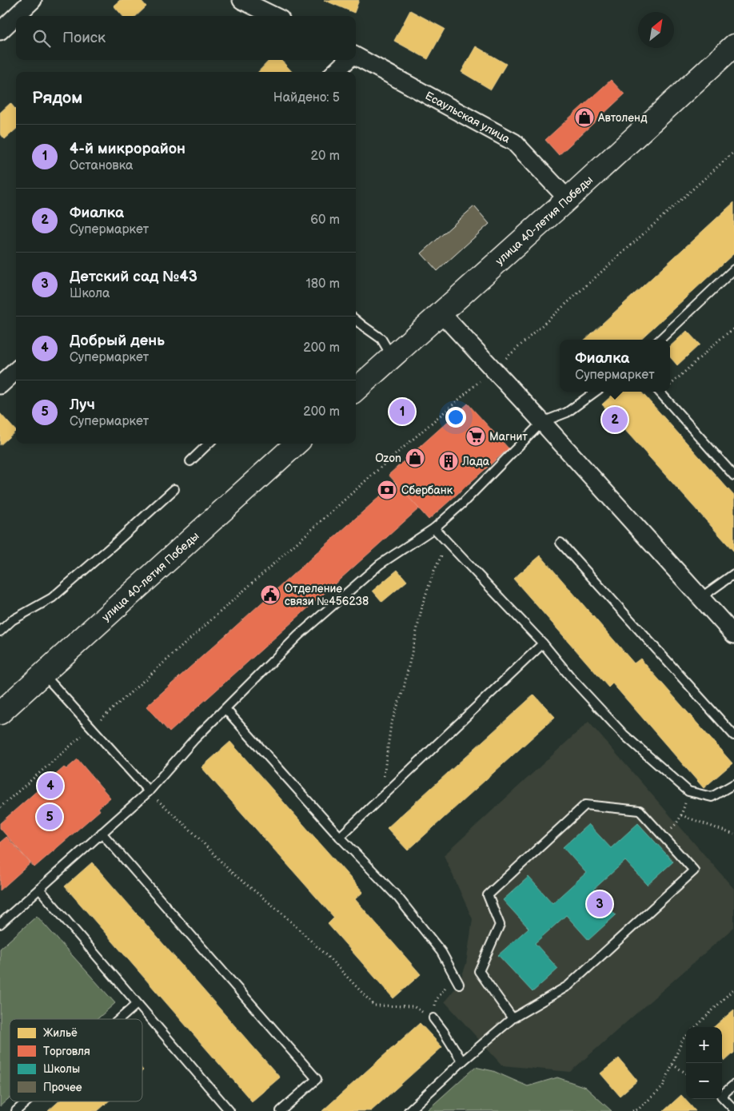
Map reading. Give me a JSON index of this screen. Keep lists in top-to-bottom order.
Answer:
{
  "streets": {
    "main road": ["улица 40-летия Победы"],
    "street": ["Есаульская улица"]
  },
  "crossings": [
    ["Есаульская улица", "улица 40-летия Победы"]
  ],
  "places": {
    "shop": ["Автоленд", "Ozon"],
    "supermarket": ["Магнит"],
    "building": ["Лада"],
    "bank": ["Сбербанк"],
    "public building": ["Отделение связи №456238"]
  },
  "legend": [
    "Жильё",
    "Торговля",
    "Школы",
    "Прочее"
  ],
  "north": "top right",
  "page": {
    "search": "Поиск",
    "heading": ["Рядом", "Найдено: 5"],
    "list": [
      {
        "mark": "1",
        "name": "4-й микрорайон",
        "note": "Остановка",
        "value": "20 m"
      },
      {
        "mark": "2",
        "name": "Фиалка",
        "note": "Супермаркет",
        "value": "60 m"
      },
      {
        "mark": "3",
        "name": "Детский сад №43",
        "note": "Школа",
        "value": "180 m"
      },
      {
        "mark": "4",
        "name": "Добрый день",
        "note": "Супермаркет",
        "value": "200 m"
      },
      {
        "mark": "5",
        "name": "Луч",
        "note": "Супермаркет",
        "value": "200 m"
      }
    ],
    "popup": ["Фиалка", "Супермаркет"],
    "pins": [
      "1",
      "2",
      "4",
      "5",
      "3"
    ],
    "map_buttons": ["+", "−"]
  }
}
